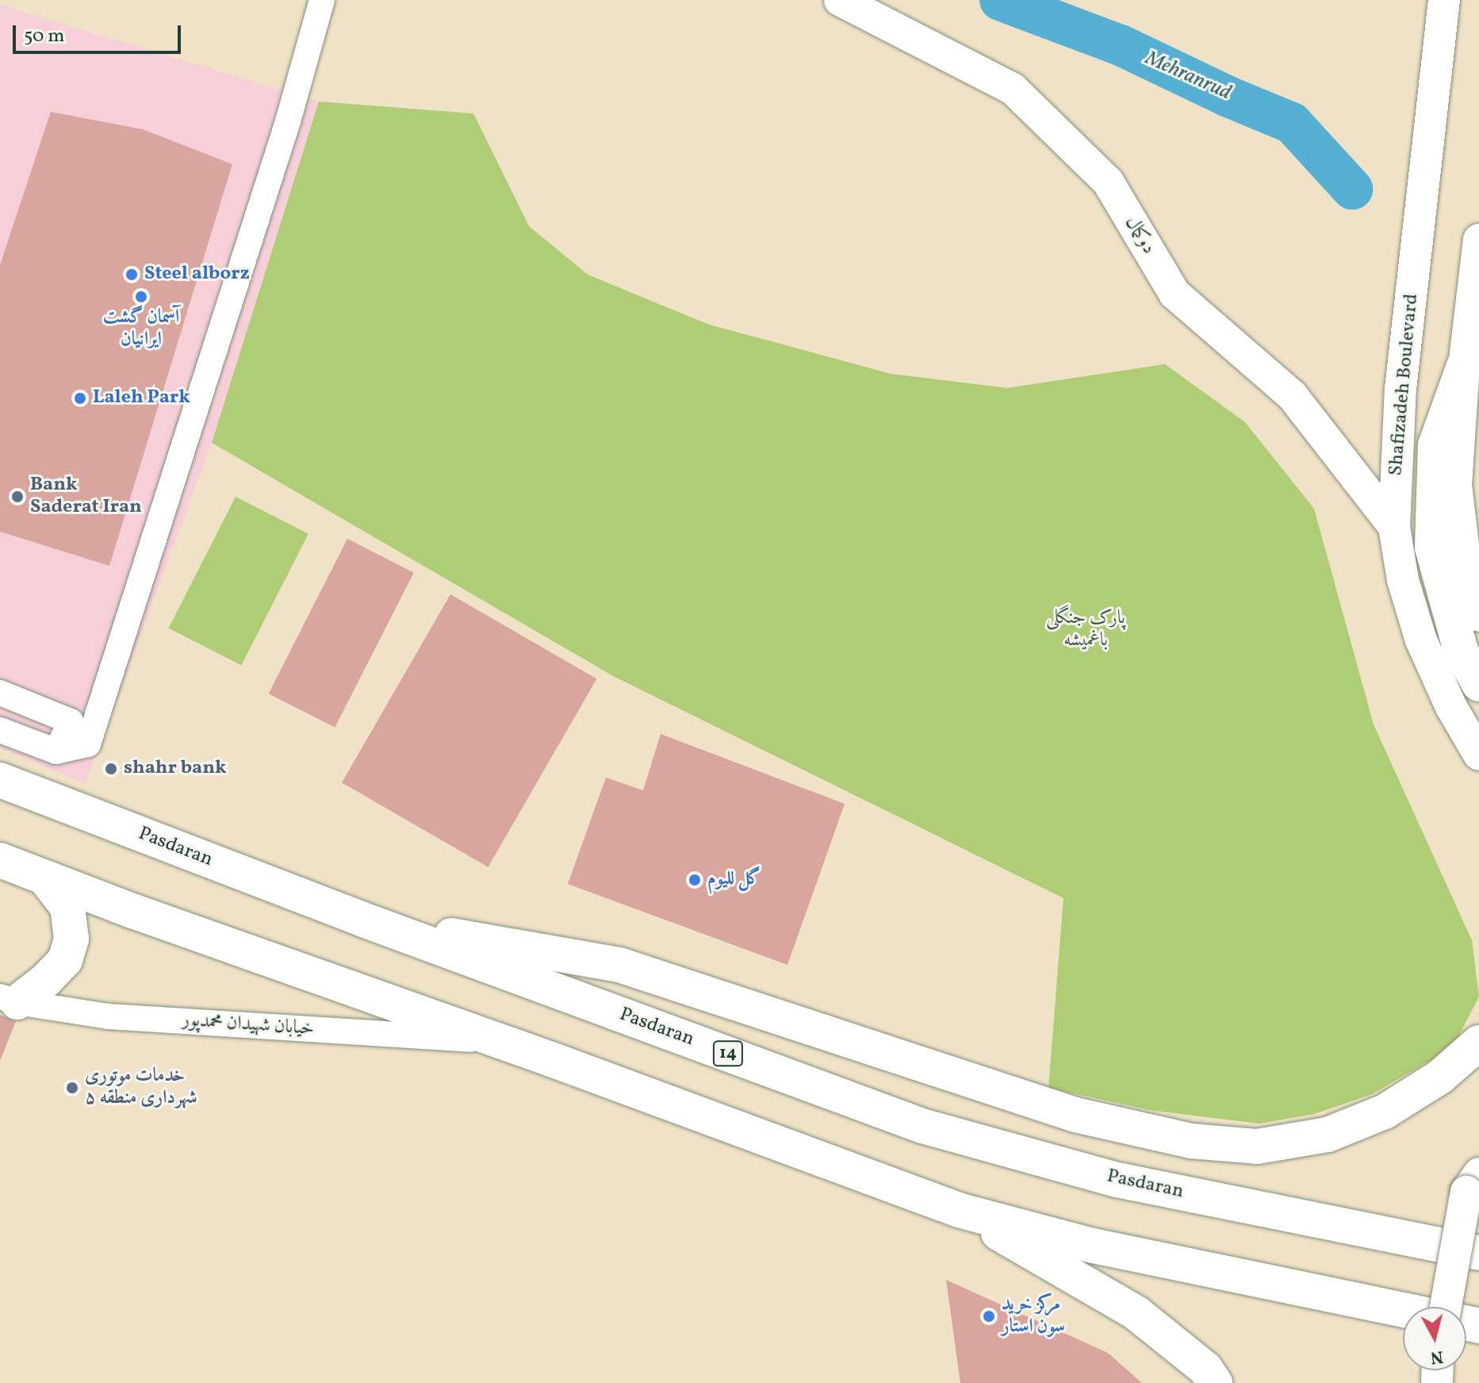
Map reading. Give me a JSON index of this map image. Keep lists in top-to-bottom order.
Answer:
{
  "streets": {
    "highway": ["Pasdaran", "14"],
    "main road": ["دوکمال", "Shafizadeh Boulevard"],
    "street": ["خیابان شهیدان محمدپور"]
  },
  "crossings": [
    ["دوکمال", "Shafizadeh Boulevard"]
  ],
  "water": ["Mehranrud"],
  "parks": ["پارک جنگلی باغمیشه"],
  "places": [
    "Steel alborz",
    "آسمان گشت ایرانیان",
    "Laleh Park",
    "Bank Saderat Iran",
    "shahr bank",
    "گل للیوم",
    "خدمات موتوری شهرداری منطقه ۵",
    "مرکز خرید سون استار"
  ],
  "scale_bar": "50 m",
  "north": "bottom"
}
